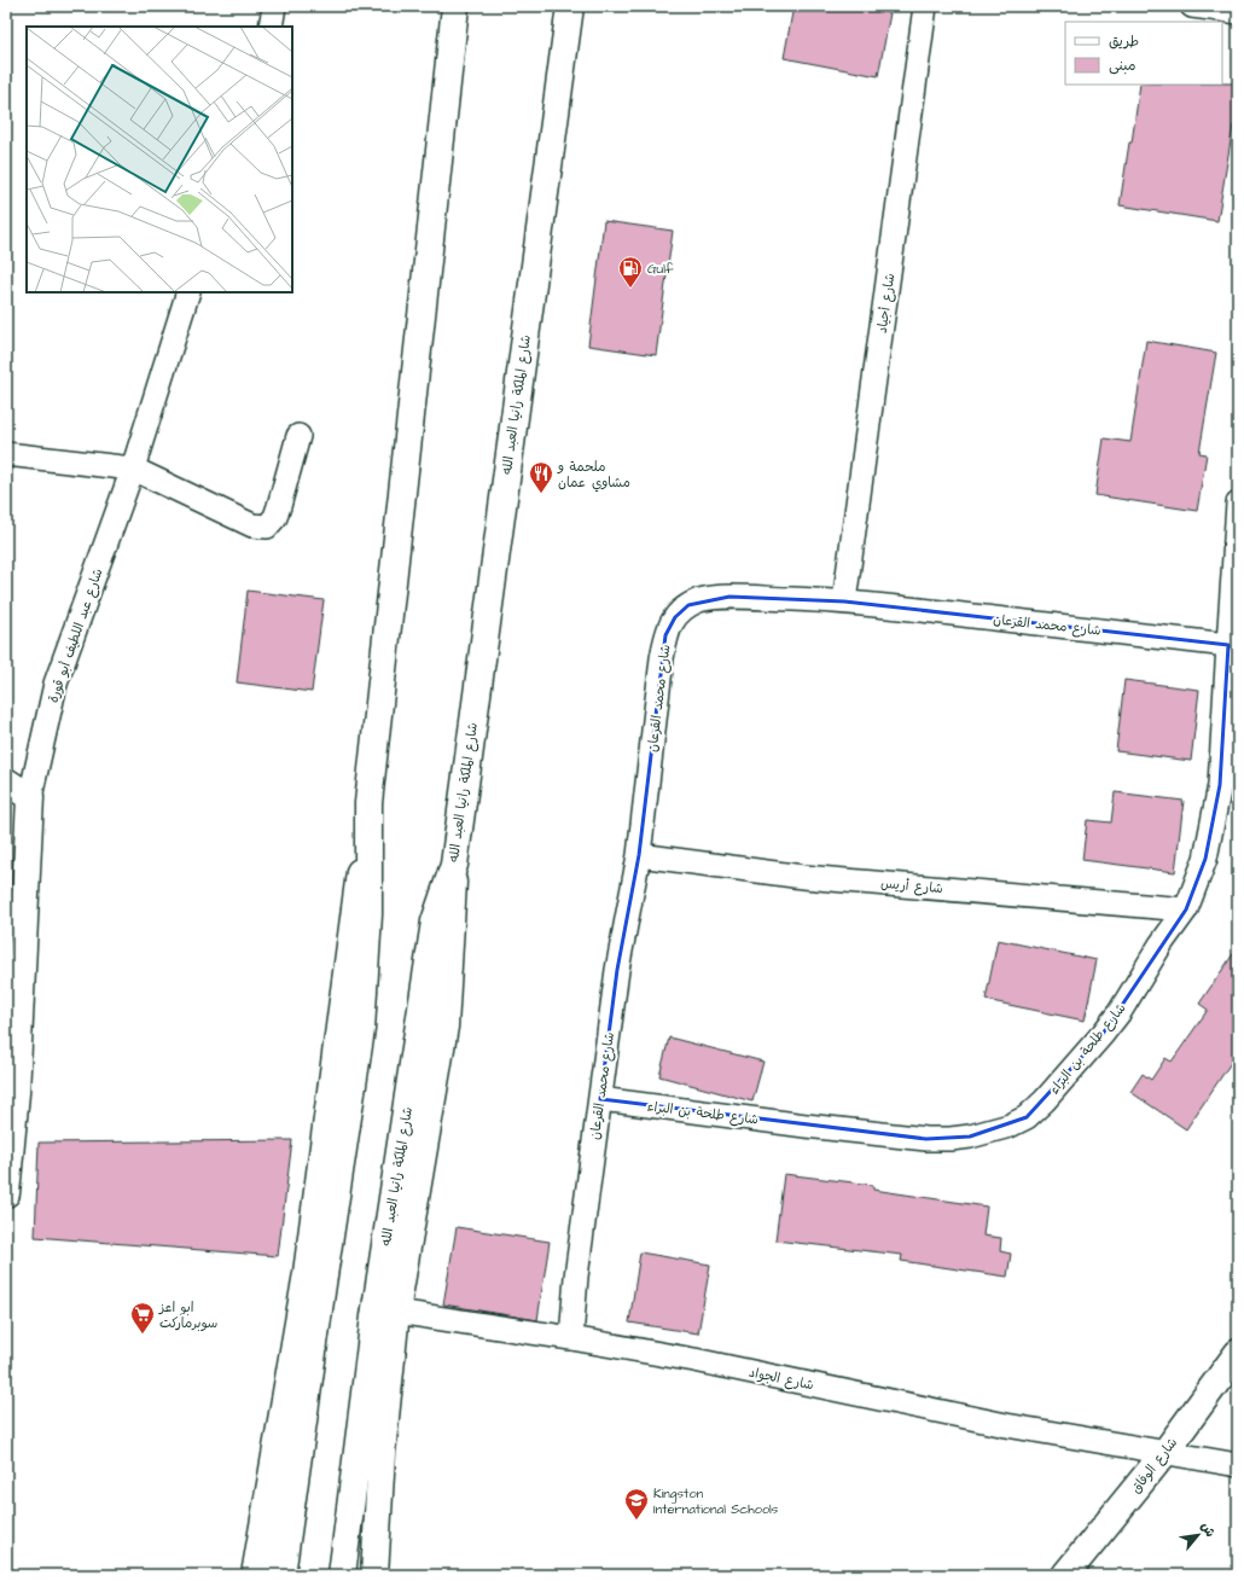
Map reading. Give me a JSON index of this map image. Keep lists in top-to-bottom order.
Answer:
{
  "streets": {
    "main road": ["شارع الملكة رانيا العبد الله", "شارع عبد اللطيف أبو قورة", "شارع الوفاق"],
    "street": [
      "شارع أجياد",
      "شارع محمد القرعان",
      "شارع أريس",
      "شارع طلحة بن البراء",
      "شارع الجواد"
    ]
  },
  "crossings": [
    ["شارع أجياد", "شارع محمد القرعان"],
    ["شارع محمد القرعان", "شارع أريس"],
    ["شارع محمد القرعان", "شارع طلحة بن البراء"],
    ["شارع محمد القرعان", "شارع الجواد"],
    ["شارع أريس", "شارع طلحة بن البراء"],
    ["شارع الجواد", "شارع الوفاق"]
  ],
  "places": {
    "fuel station": ["Gulf"],
    "restaurant": ["ملحمة و مشاوي عمان"],
    "supermarket": ["ابو اعز سوبرماركت"],
    "school or university": ["Kingston International Schools"]
  },
  "legend": ["طريق", "مبنى"],
  "north": "top right"
}
